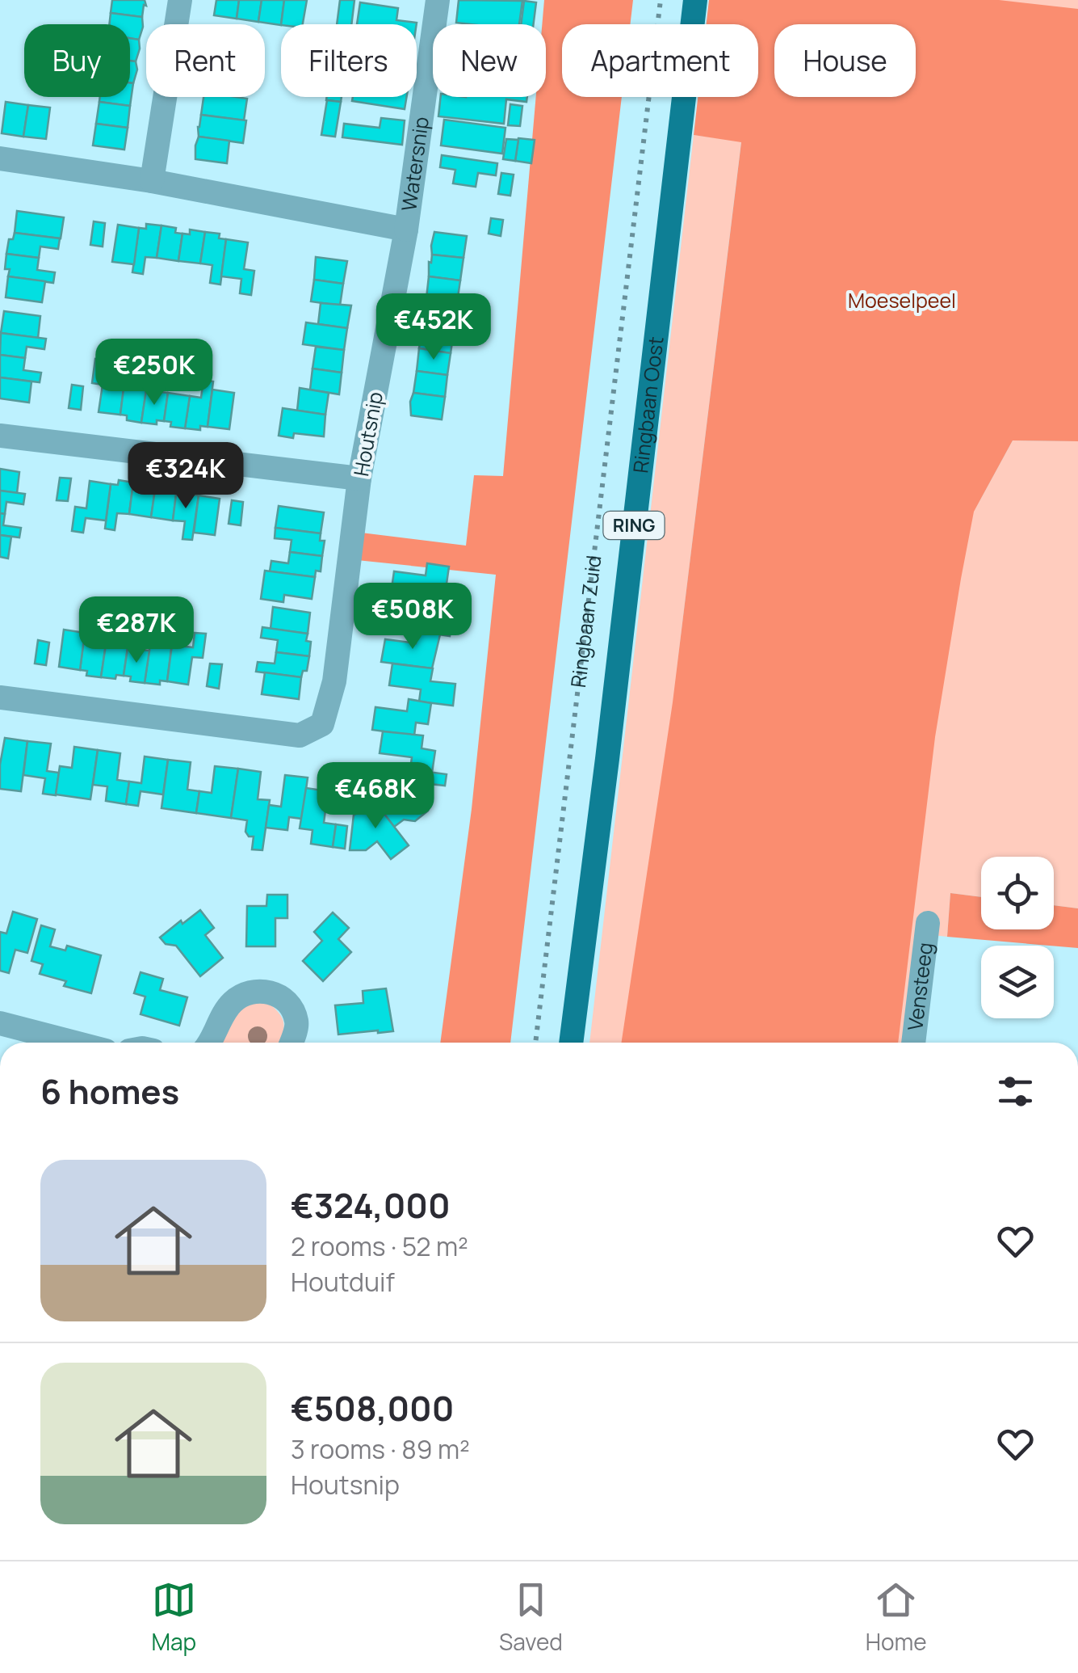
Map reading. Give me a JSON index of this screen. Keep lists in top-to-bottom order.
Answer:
{
  "streets": {
    "main road": ["Ringbaan Oost", "RING"],
    "street": ["Watersnip", "Houtsnip", "Vensteeg"],
    "path": ["Ringbaan Zuid"]
  },
  "crossings": [
    ["Watersnip", "Houtsnip"]
  ],
  "parks": ["Moeselpeel"],
  "page": {
    "chip": [
      "Buy",
      "Rent",
      "Filters",
      "New",
      "Apartment",
      "House"
    ],
    "price": [
      "€452K",
      "€250K",
      "€324K",
      "€508K",
      "€287K",
      "€468K"
    ],
    "heading": "6 homes",
    "list": [
      {
        "name": "€324,000",
        "note": "2 rooms · 52 m² · Houtduif"
      },
      {
        "name": "€508,000",
        "note": "3 rooms · 89 m² · Houtsnip"
      }
    ],
    "tabs": ["Map", "Saved", "Home"]
  }
}
